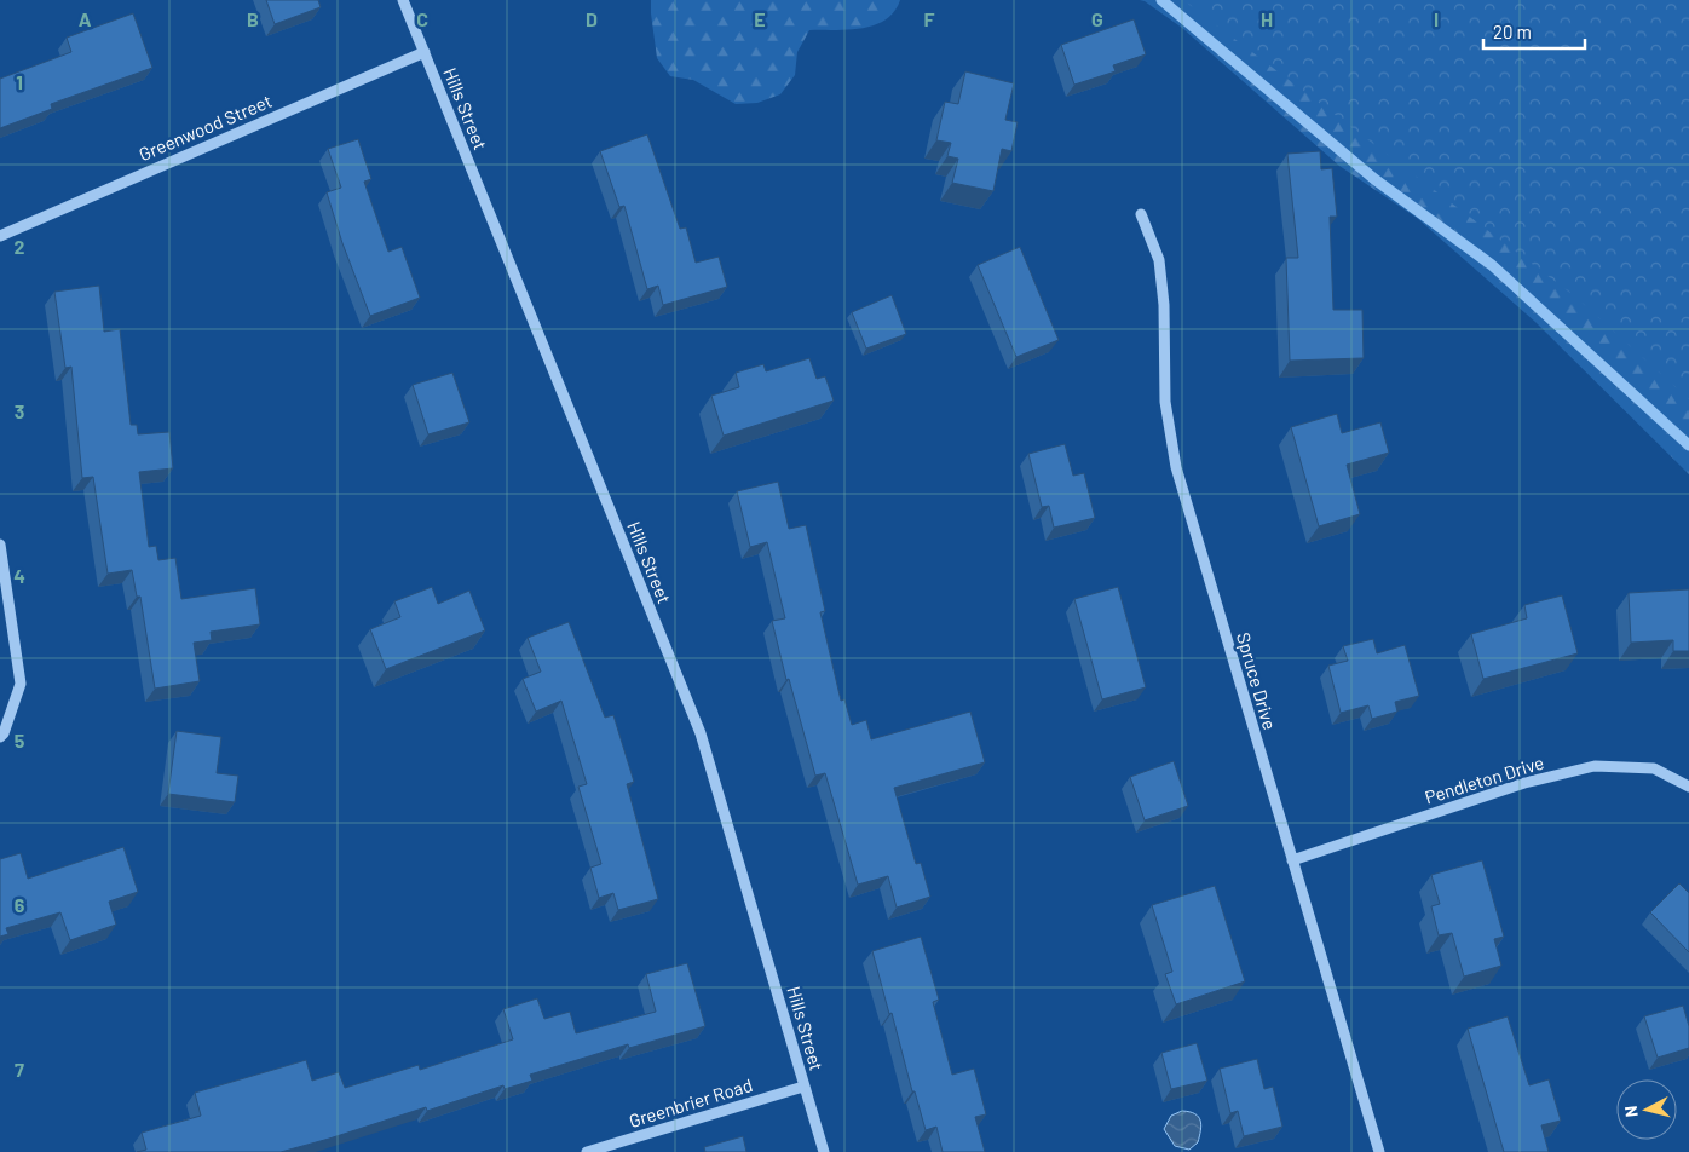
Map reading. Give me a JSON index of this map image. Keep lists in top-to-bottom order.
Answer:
{
  "streets": {
    "street": [
      "Hills Street",
      "Greenwood Street",
      "Spruce Drive",
      "Pendleton Drive",
      "Greenbrier Road"
    ]
  },
  "crossings": [
    ["Hills Street", "Greenwood Street"],
    ["Hills Street", "Greenbrier Road"],
    ["Spruce Drive", "Pendleton Drive"]
  ],
  "scale_bar": "20 m",
  "north": "left",
  "grid": {
    "columns": [
      "A",
      "B",
      "C",
      "D",
      "E",
      "F",
      "G",
      "H",
      "I"
    ],
    "rows": [
      "1",
      "2",
      "3",
      "4",
      "5",
      "6",
      "7"
    ]
  }
}
